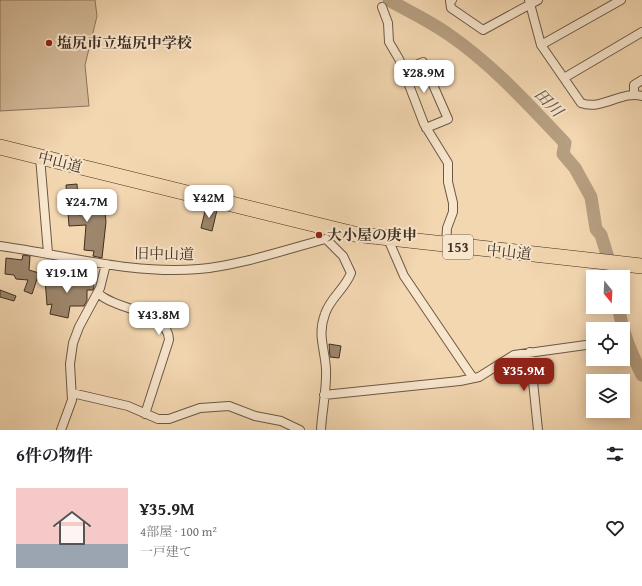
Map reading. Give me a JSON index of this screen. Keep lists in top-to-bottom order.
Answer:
{
  "streets": {
    "highway": ["中山道", "153"],
    "street": ["旧中山道"]
  },
  "crossings": [
    ["中山道", "旧中山道"]
  ],
  "water": ["田川"],
  "places": ["塩尻市立塩尻中学校", "大小屋の庚申"],
  "north": "bottom",
  "page": {
    "price": [
      "¥28.9M",
      "¥42M",
      "¥24.7M",
      "¥19.1M",
      "¥43.8M",
      "¥35.9M"
    ],
    "heading": "6件の物件",
    "list": [
      {
        "name": "¥35.9M",
        "note": "4部屋 · 100 m² · 一戸建て"
      }
    ]
  }
}
